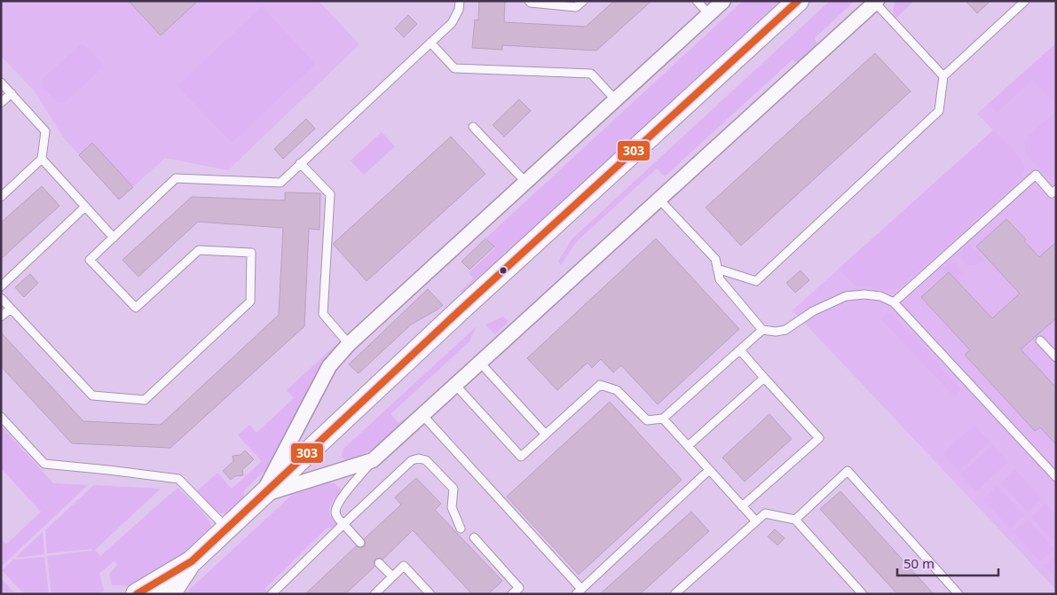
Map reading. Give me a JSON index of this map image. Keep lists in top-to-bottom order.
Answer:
{
  "lines": ["transit line 303"],
  "scale_bar": "50 m"
}
